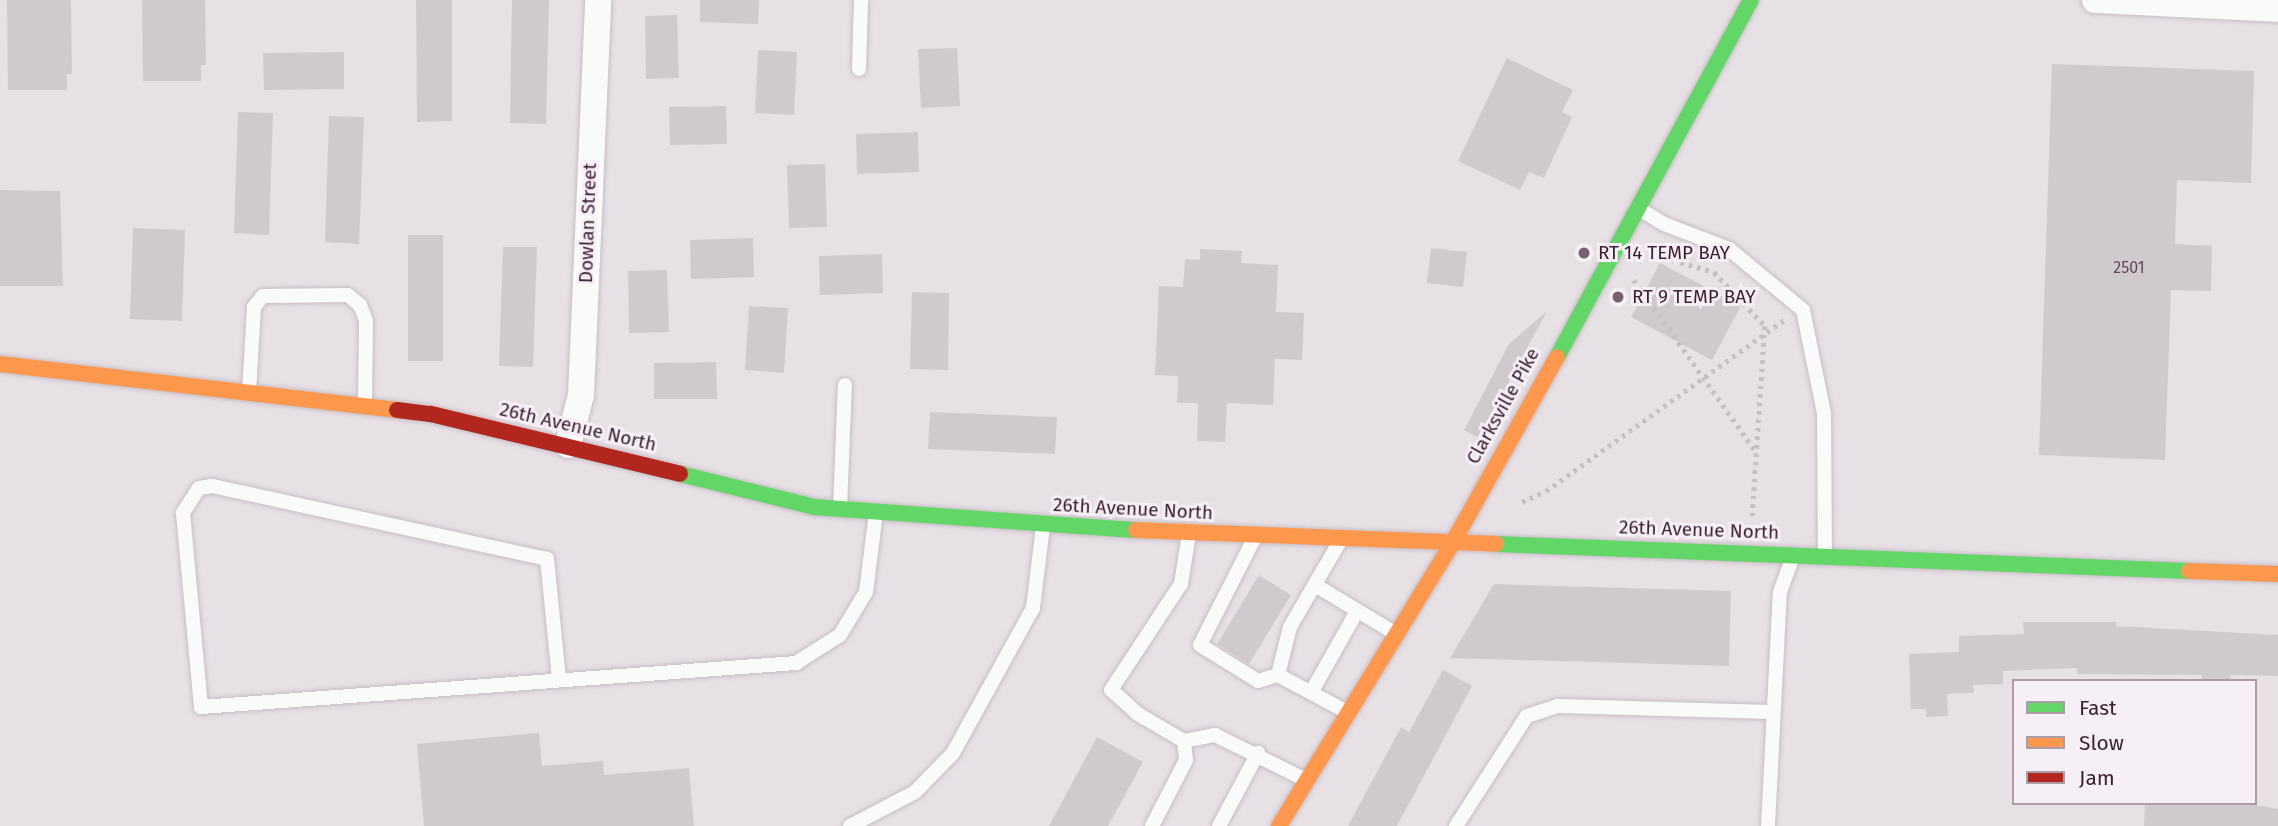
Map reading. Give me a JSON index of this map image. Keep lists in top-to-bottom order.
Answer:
{
  "streets": {
    "street": ["Dowlan Street", "Clarksville Pike", "26th Avenue North"]
  },
  "crossings": [
    ["Dowlan Street", "26th Avenue North"],
    ["Clarksville Pike", "26th Avenue North"]
  ],
  "places": ["RT 14 TEMP BAY", "RT 9 TEMP BAY"],
  "house_numbers": ["2501"],
  "legend": ["Fast", "Slow", "Jam"]
}
